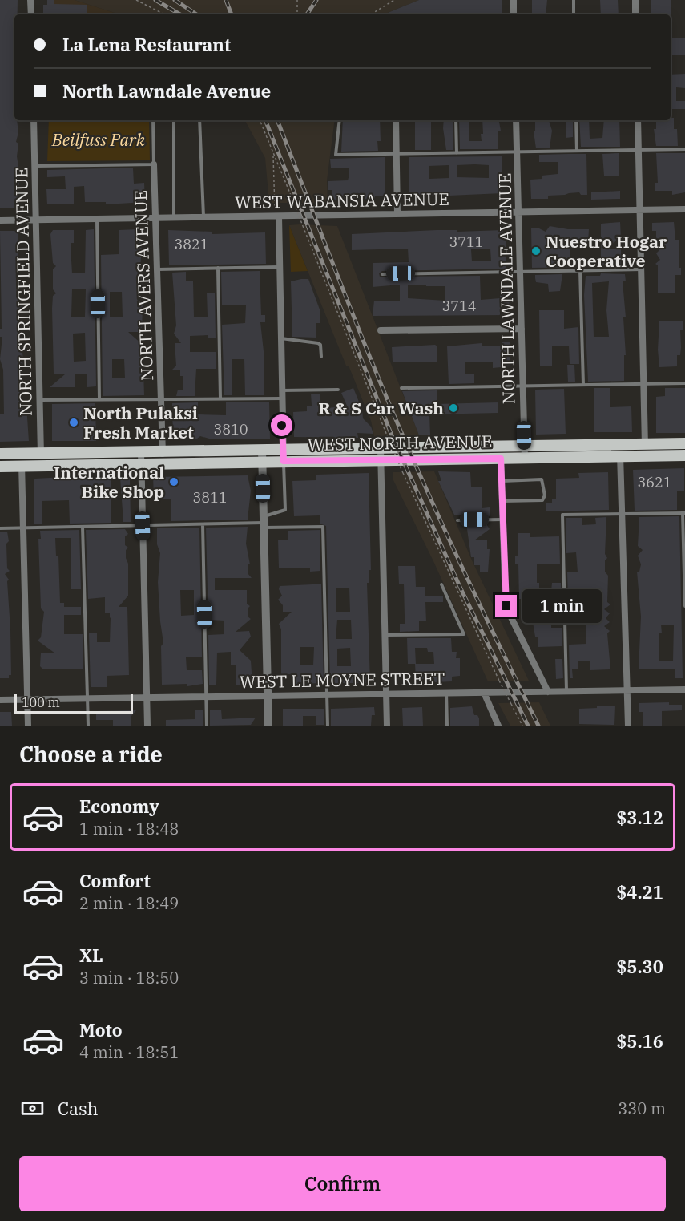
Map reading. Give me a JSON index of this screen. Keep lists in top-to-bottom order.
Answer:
{
  "streets": {
    "main road": ["WEST NORTH AVENUE"],
    "street": [
      "WEST WABANSIA AVENUE",
      "NORTH AVERS AVENUE",
      "NORTH LAWNDALE AVENUE",
      "NORTH SPRINGFIELD AVENUE",
      "WEST LE MOYNE STREET"
    ]
  },
  "crossings": [
    ["WEST WABANSIA AVENUE", "NORTH AVERS AVENUE"],
    ["WEST WABANSIA AVENUE", "NORTH LAWNDALE AVENUE"],
    ["WEST WABANSIA AVENUE", "NORTH SPRINGFIELD AVENUE"],
    ["NORTH AVERS AVENUE", "WEST NORTH AVENUE"],
    ["NORTH LAWNDALE AVENUE", "WEST NORTH AVENUE"],
    ["NORTH SPRINGFIELD AVENUE", "WEST NORTH AVENUE"]
  ],
  "parks": ["Beilfuss Park"],
  "places": [
    "Nuestro Hogar Cooperative",
    "R & S Car Wash",
    "North Pulaksi Fresh Market",
    "International Bike Shop"
  ],
  "house_numbers": [
    "3711",
    "3821",
    "3714",
    "3810",
    "3621",
    "3811"
  ],
  "scale_bar": "100 m",
  "page": {
    "banner": ["La Lena Restaurant", "North Lawndale Avenue"],
    "bubble": "1 min",
    "scale": "100 m",
    "heading": "Choose a ride",
    "list": [
      {
        "name": "Economy",
        "note": "1 min · 18:48",
        "value": "$3.12"
      },
      {
        "name": "Comfort",
        "note": "2 min · 18:49",
        "value": "$4.21"
      },
      {
        "name": "XL",
        "note": "3 min · 18:50",
        "value": "$5.30"
      },
      {
        "name": "Moto",
        "note": "4 min · 18:51",
        "value": "$5.16"
      }
    ],
    "pay": ["Cash", "330 m"],
    "buttons": "Confirm"
  }
}
